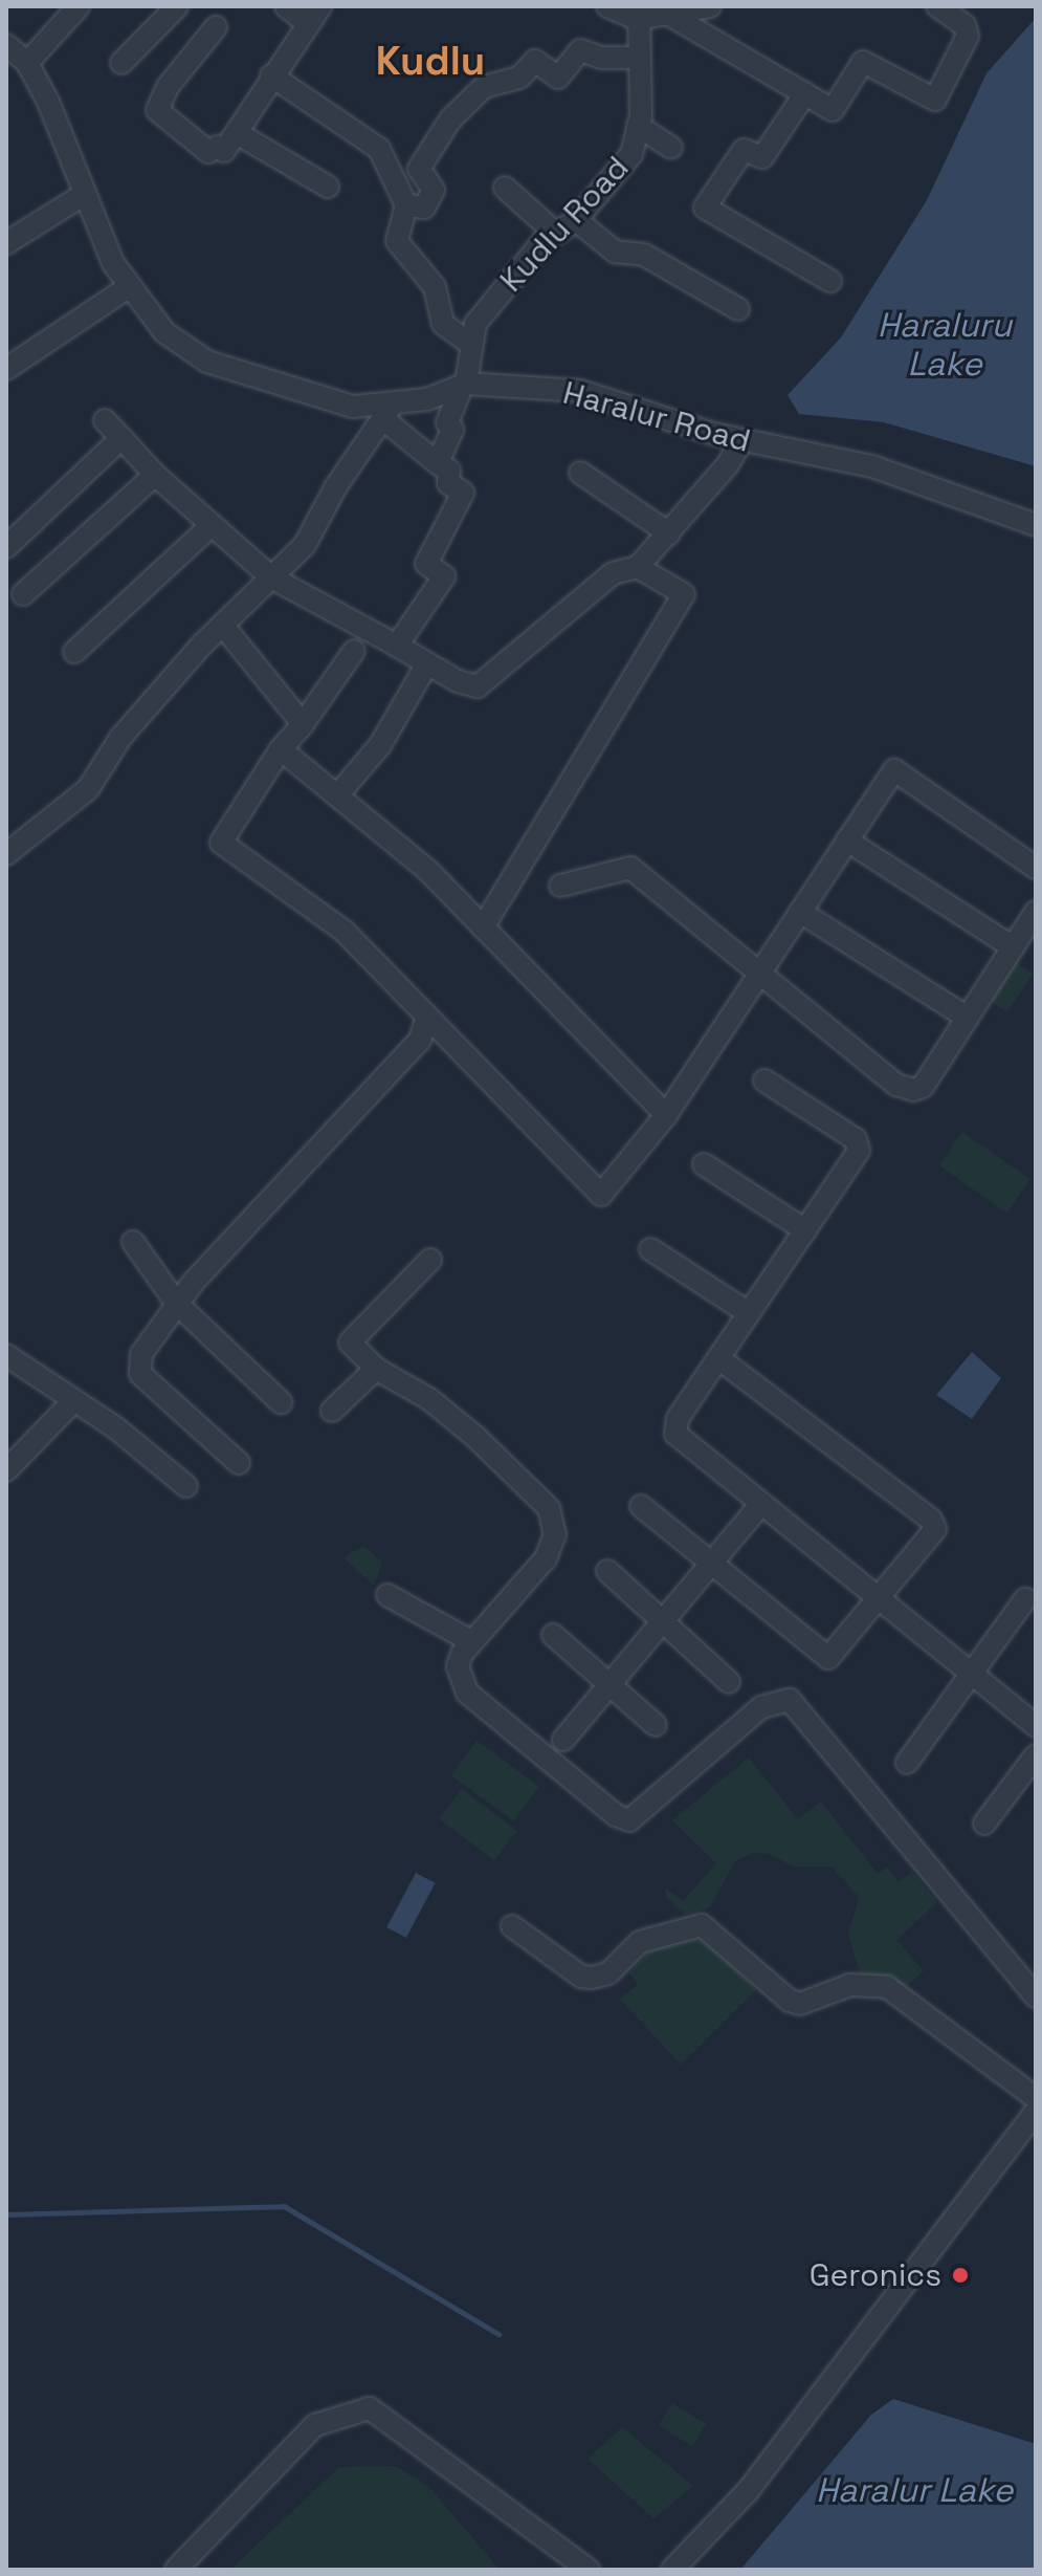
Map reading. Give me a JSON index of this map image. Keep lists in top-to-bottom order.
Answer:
{
  "streets": {
    "street": ["Kudlu Road", "Haralur Road"]
  },
  "crossings": [
    ["Kudlu Road", "Haralur Road"]
  ],
  "districts": ["Kudlu"],
  "water": ["Haraluru Lake", "Haralur Lake"],
  "places": ["Geronics"]
}
